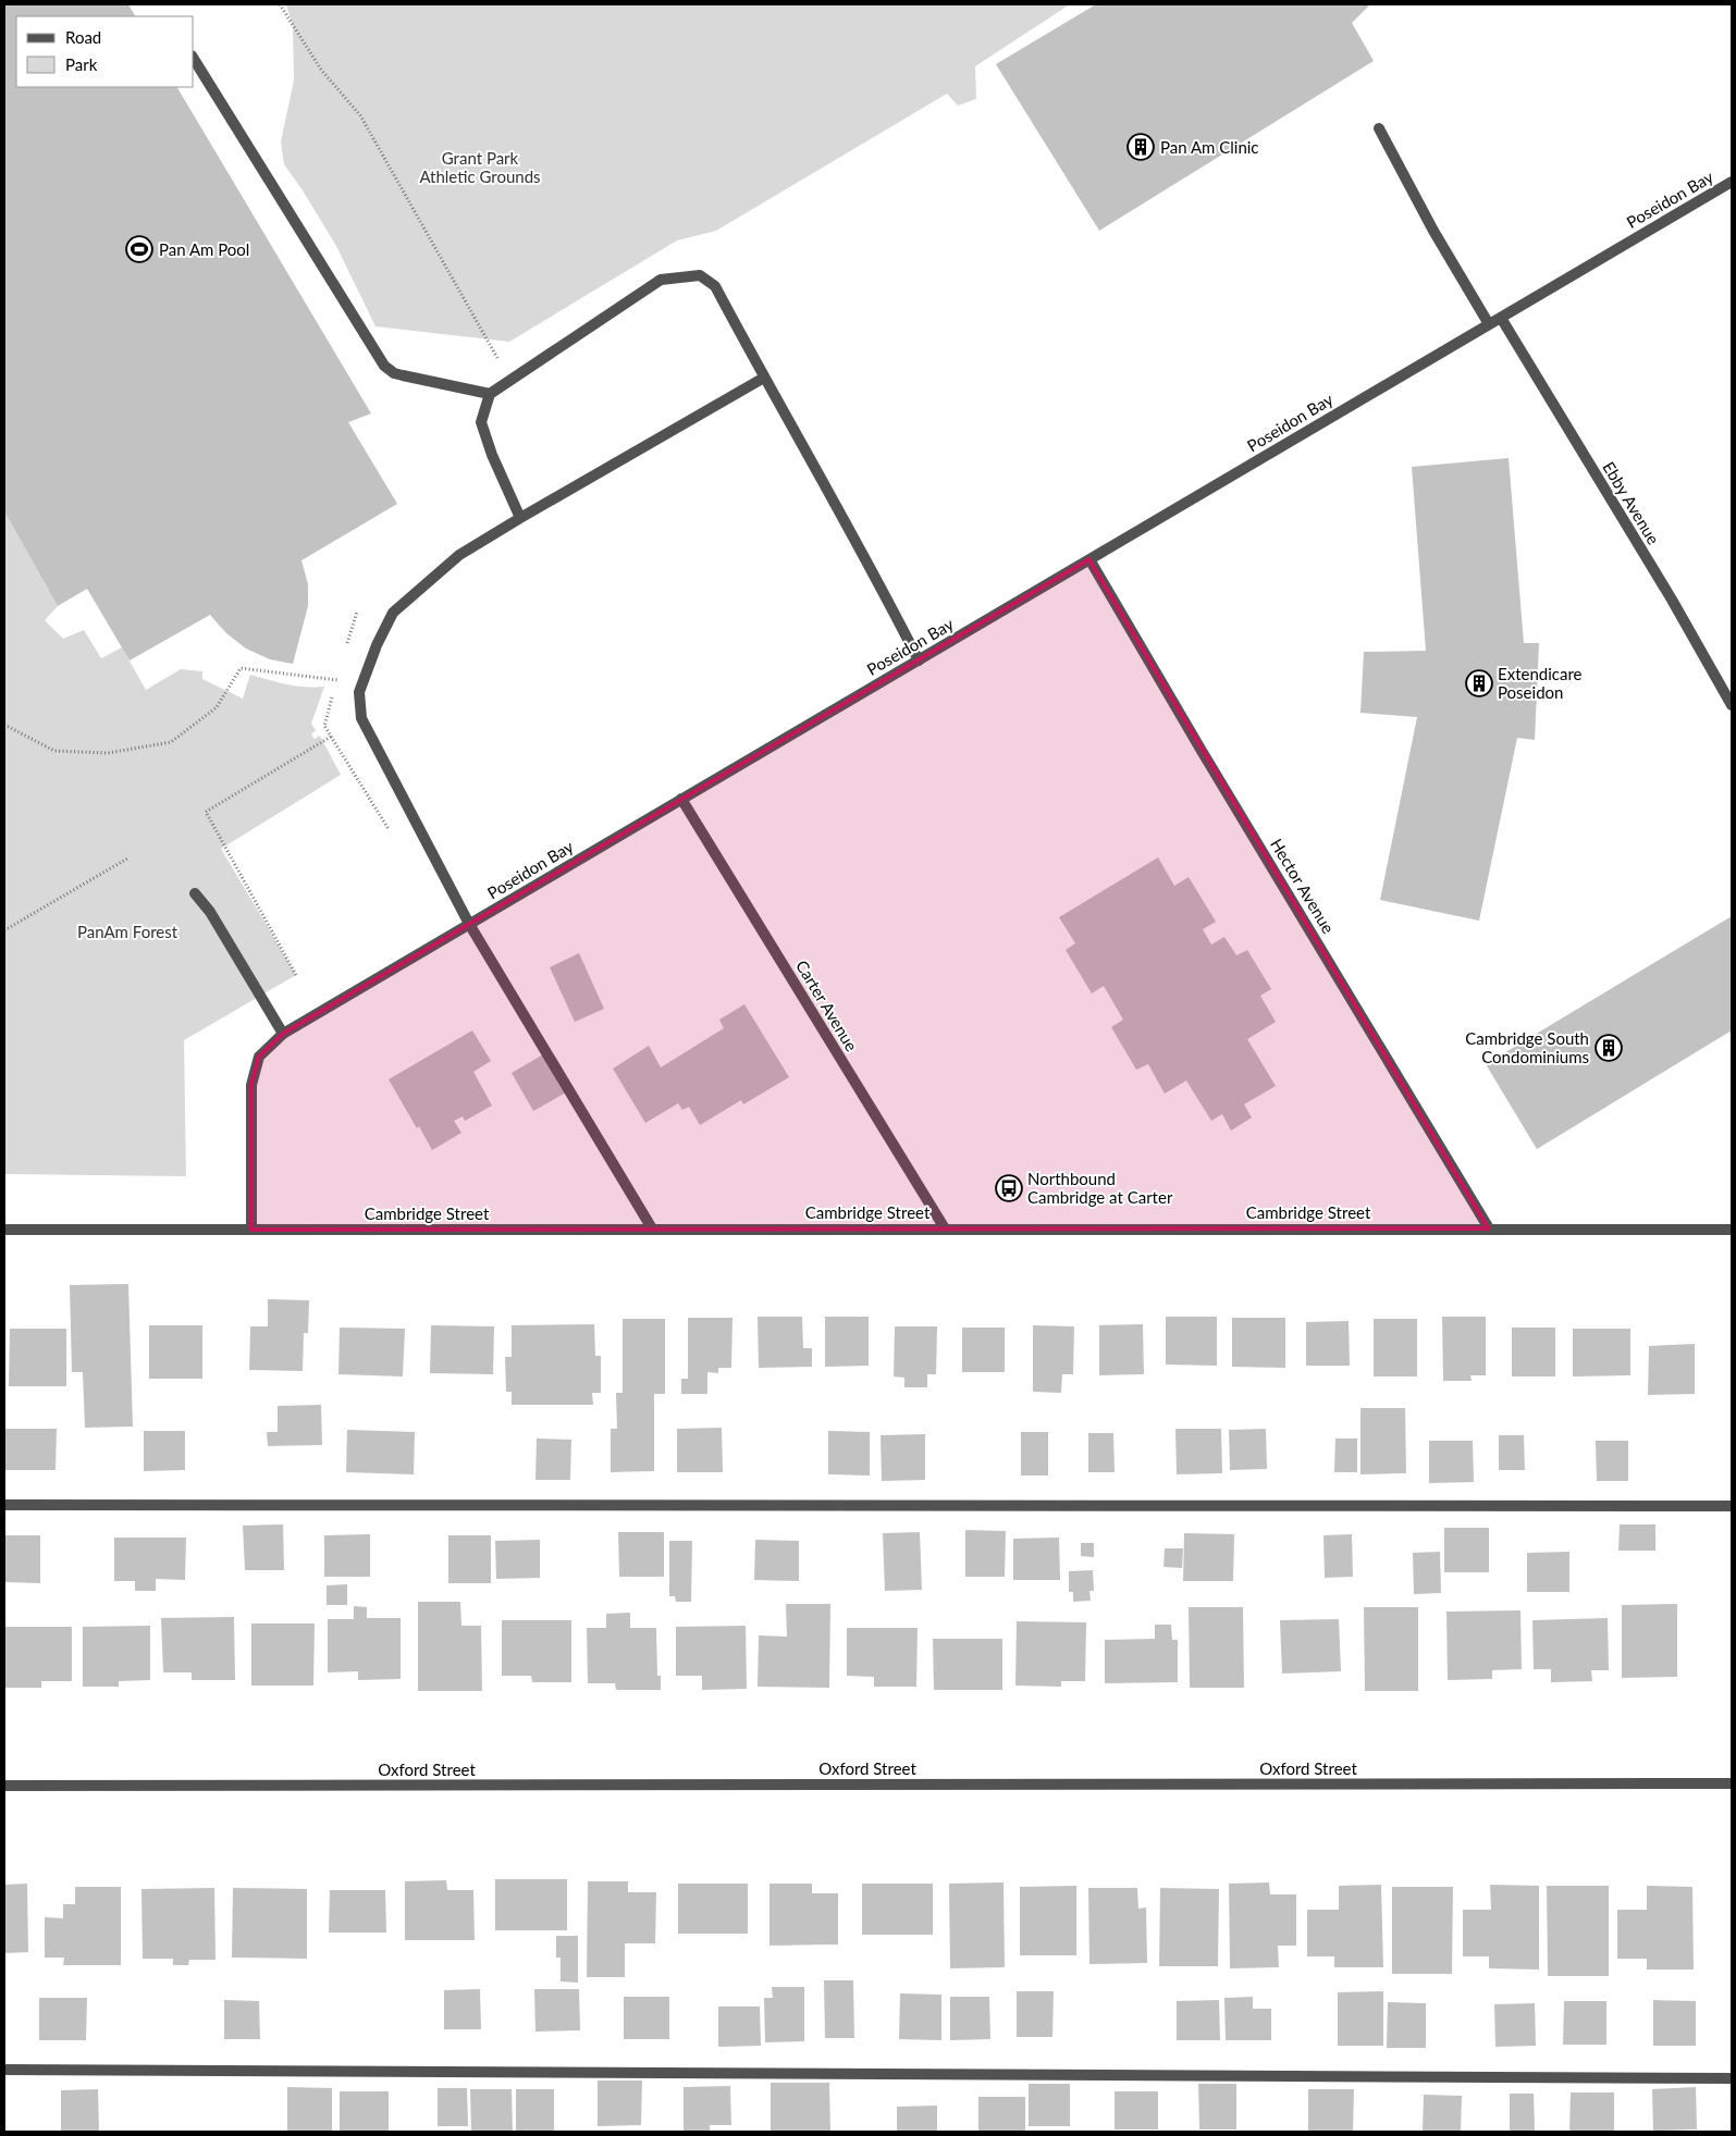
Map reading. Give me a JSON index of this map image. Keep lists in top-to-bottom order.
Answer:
{
  "streets": {
    "street": [
      "Poseidon Bay",
      "Ebby Avenue",
      "Hector Avenue",
      "Carter Avenue",
      "Cambridge Street",
      "Oxford Street"
    ]
  },
  "crossings": [
    ["Poseidon Bay", "Ebby Avenue"],
    ["Poseidon Bay", "Hector Avenue"],
    ["Poseidon Bay", "Carter Avenue"],
    ["Poseidon Bay", "Cambridge Street"],
    ["Hector Avenue", "Cambridge Street"],
    ["Carter Avenue", "Cambridge Street"]
  ],
  "parks": ["Grant Park Athletic Grounds", "PanAm Forest"],
  "places": {
    "building": ["Pan Am Clinic", "Extendicare Poseidon", "Cambridge South Condominiums"],
    "sports": ["Pan Am Pool"],
    "bus stop": ["Northbound Cambridge at Carter"]
  },
  "legend": ["Road", "Park"]
}
